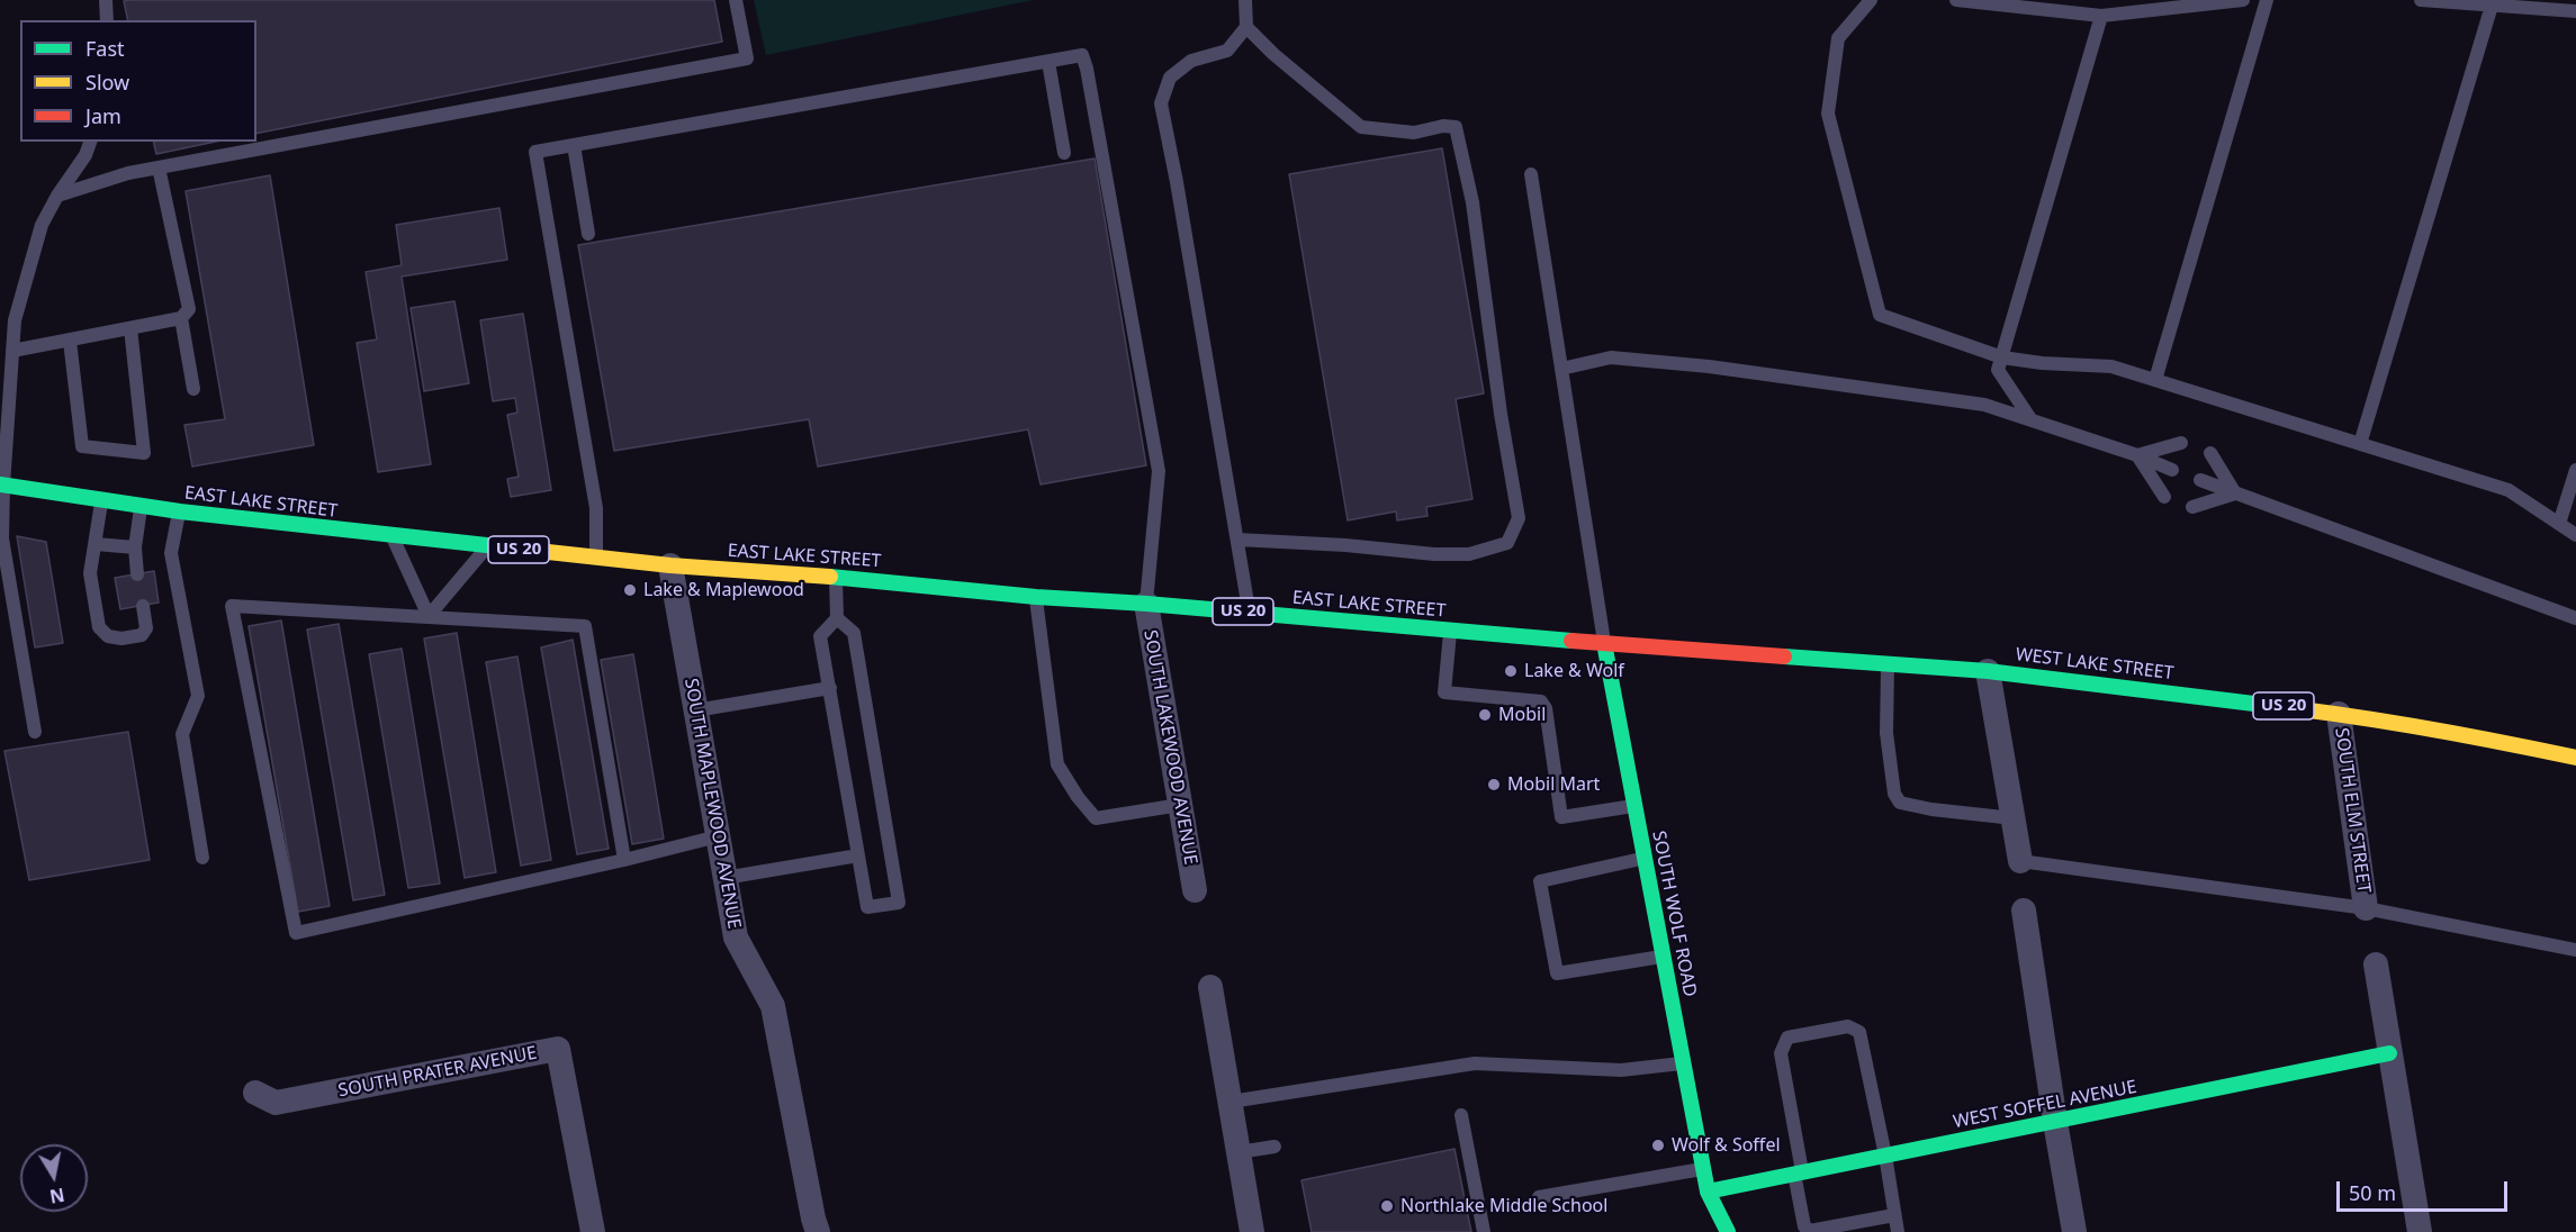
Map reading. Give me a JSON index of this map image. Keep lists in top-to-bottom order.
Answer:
{
  "streets": {
    "main road": [
      "EAST LAKE STREET",
      "US 20",
      "WEST LAKE STREET",
      "SOUTH WOLF ROAD",
      "WEST SOFFEL AVENUE"
    ],
    "street": [
      "SOUTH LAKEWOOD AVENUE",
      "SOUTH MAPLEWOOD AVENUE",
      "SOUTH ELM STREET",
      "SOUTH PRATER AVENUE"
    ]
  },
  "crossings": [
    ["EAST LAKE STREET", "WEST LAKE STREET"],
    ["EAST LAKE STREET", "SOUTH LAKEWOOD AVENUE"],
    ["EAST LAKE STREET", "SOUTH MAPLEWOOD AVENUE"],
    ["EAST LAKE STREET", "SOUTH WOLF ROAD"],
    ["WEST LAKE STREET", "SOUTH ELM STREET"],
    ["WEST LAKE STREET", "SOUTH WOLF ROAD"],
    ["SOUTH WOLF ROAD", "WEST SOFFEL AVENUE"]
  ],
  "places": [
    "Lake & Maplewood",
    "Lake & Wolf",
    "Mobil",
    "Mobil Mart",
    "Wolf & Soffel",
    "Northlake Middle School"
  ],
  "legend": ["Fast", "Slow", "Jam"],
  "scale_bar": "50 m",
  "north": "bottom"
}
